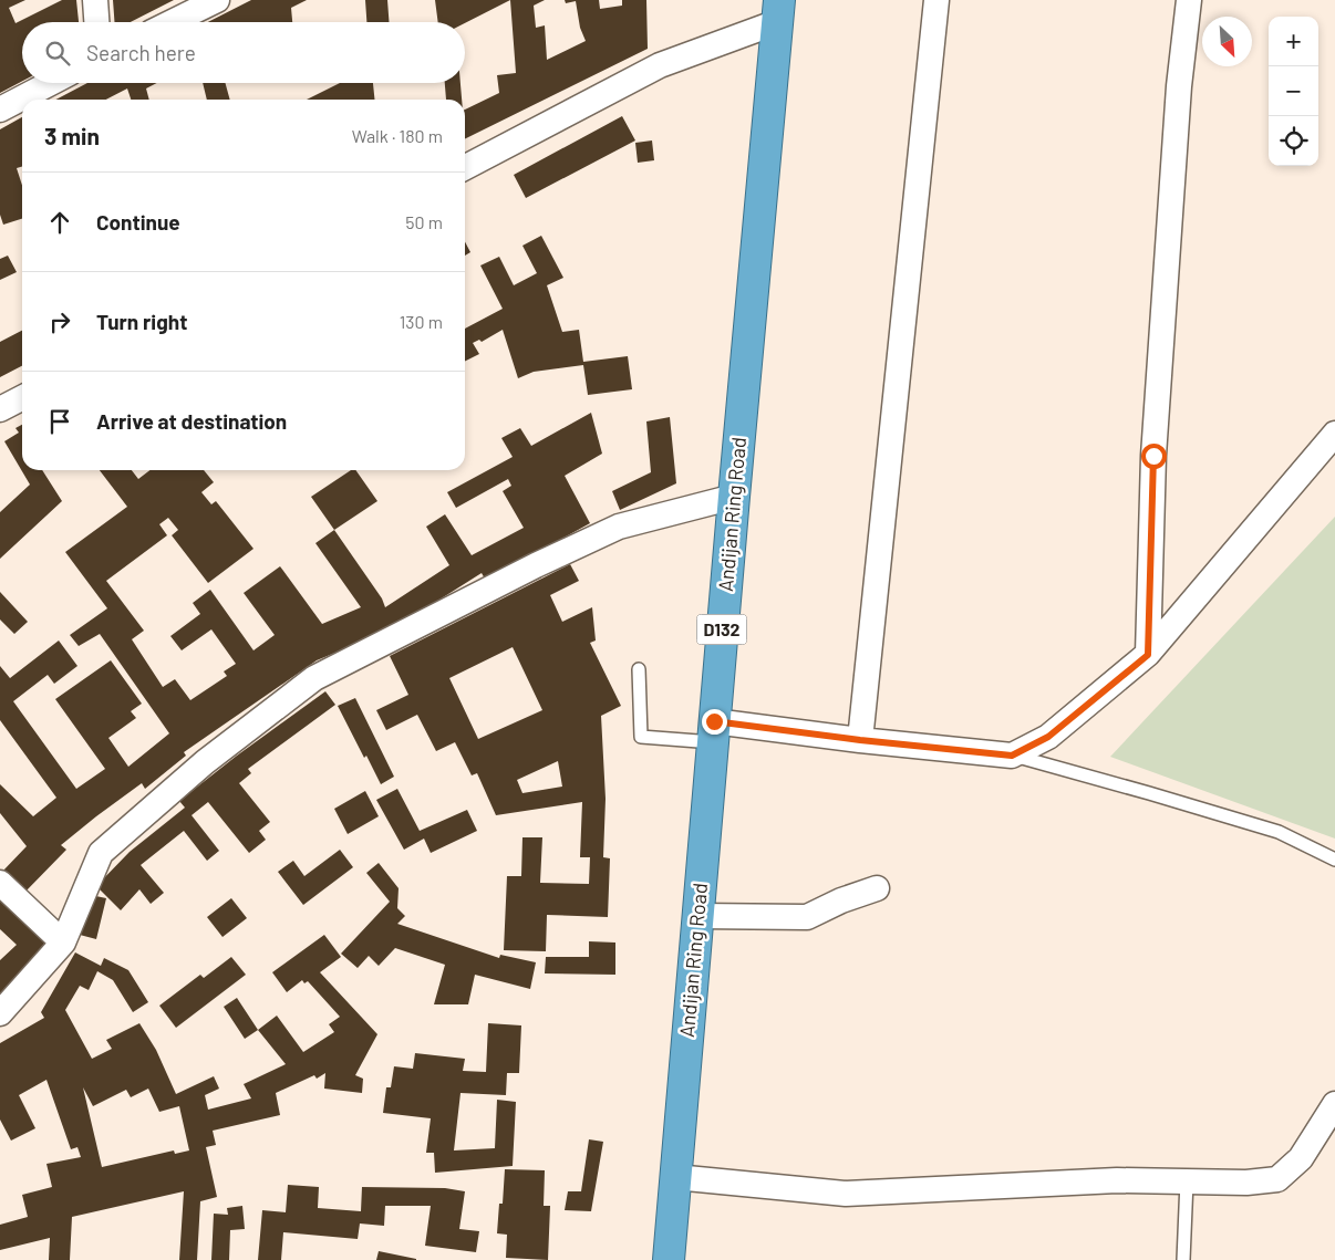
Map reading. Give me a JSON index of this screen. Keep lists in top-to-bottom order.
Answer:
{
  "streets": {
    "highway": ["Andijan Ring Road", "D132"]
  },
  "north": "bottom right",
  "page": {
    "map_buttons": ["+", "−"],
    "search": "Search here",
    "heading": ["3 min", "Walk · 180 m"],
    "list": [
      ["Continue", "50 m"],
      ["Turn right", "130 m"],
      "Arrive at destination"
    ]
  }
}
